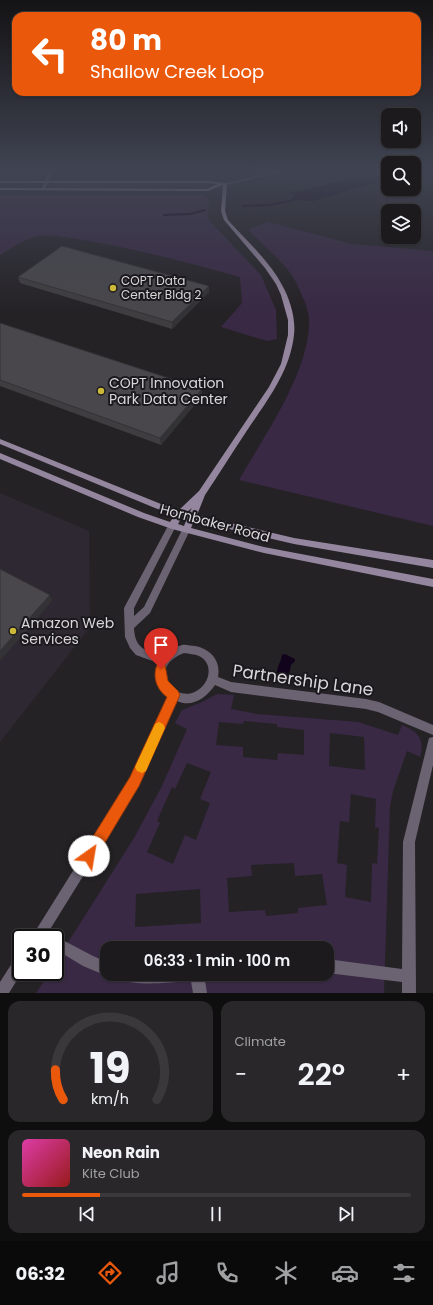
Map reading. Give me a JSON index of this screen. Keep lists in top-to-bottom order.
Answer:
{
  "streets": {
    "street": ["Hornbaker Road", "Partnership Lane"]
  },
  "places": ["COPT Data Center Bldg 2", "COPT Innovation Park Data Center", "Amazon Web Services"],
  "page": {
    "turn": ["80 m", "Shallow Creek Loop"],
    "limit": "30",
    "trip": "06:33 · 1 min · 100 m",
    "tile": "Climate",
    "heat": ["−", "22°", "+"],
    "song": ["Neon Rain", "Kite Club"],
    "tabs": "06:32",
    "gauge": ["19", "km/h"]
  }
}
